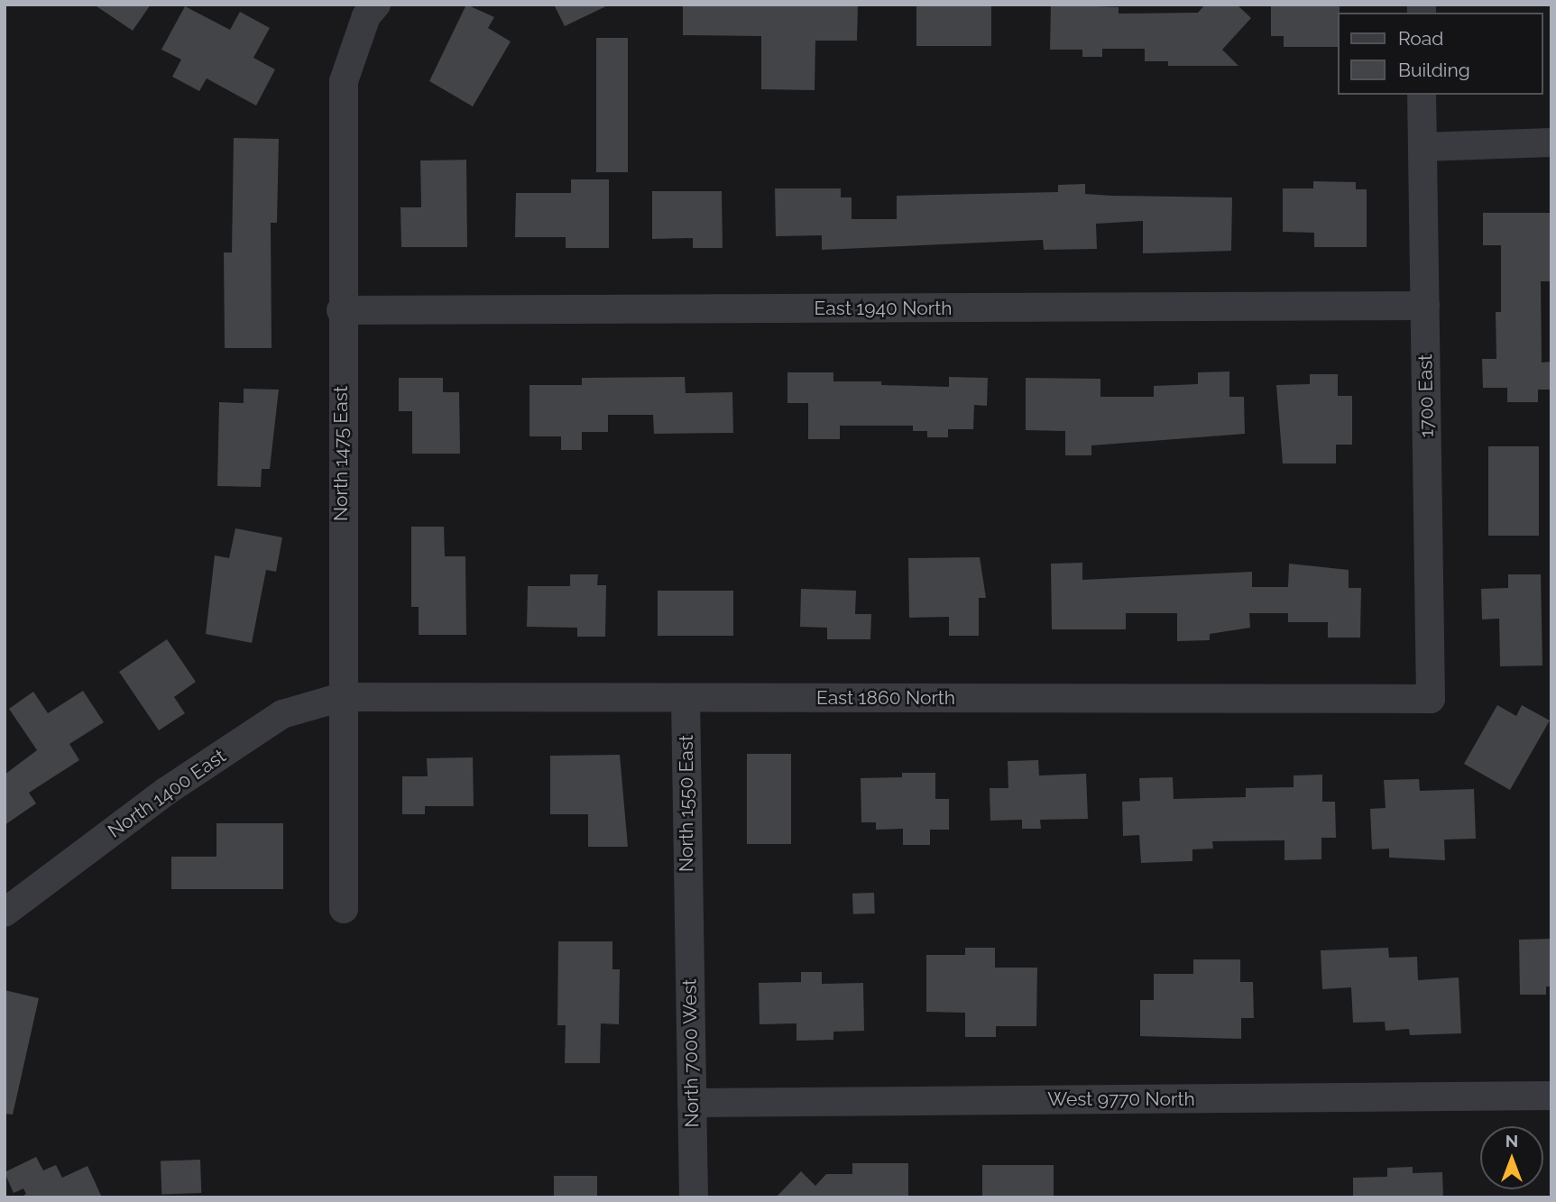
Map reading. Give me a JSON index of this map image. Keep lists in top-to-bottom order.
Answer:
{
  "streets": {
    "street": [
      "East 1940 North",
      "1700 East",
      "North 1475 East",
      "East 1860 North",
      "North 1400 East",
      "North 1550 East",
      "North 7000 West",
      "West 9770 North"
    ]
  },
  "crossings": [
    ["East 1940 North", "1700 East"],
    ["East 1940 North", "North 1475 East"],
    ["1700 East", "East 1860 North"],
    ["North 1475 East", "East 1860 North"],
    ["North 1475 East", "North 1400 East"],
    ["East 1860 North", "North 1400 East"],
    ["East 1860 North", "North 1550 East"],
    ["North 1550 East", "North 7000 West"],
    ["North 7000 West", "West 9770 North"]
  ],
  "legend": ["Road", "Building"],
  "north": "top"
}
